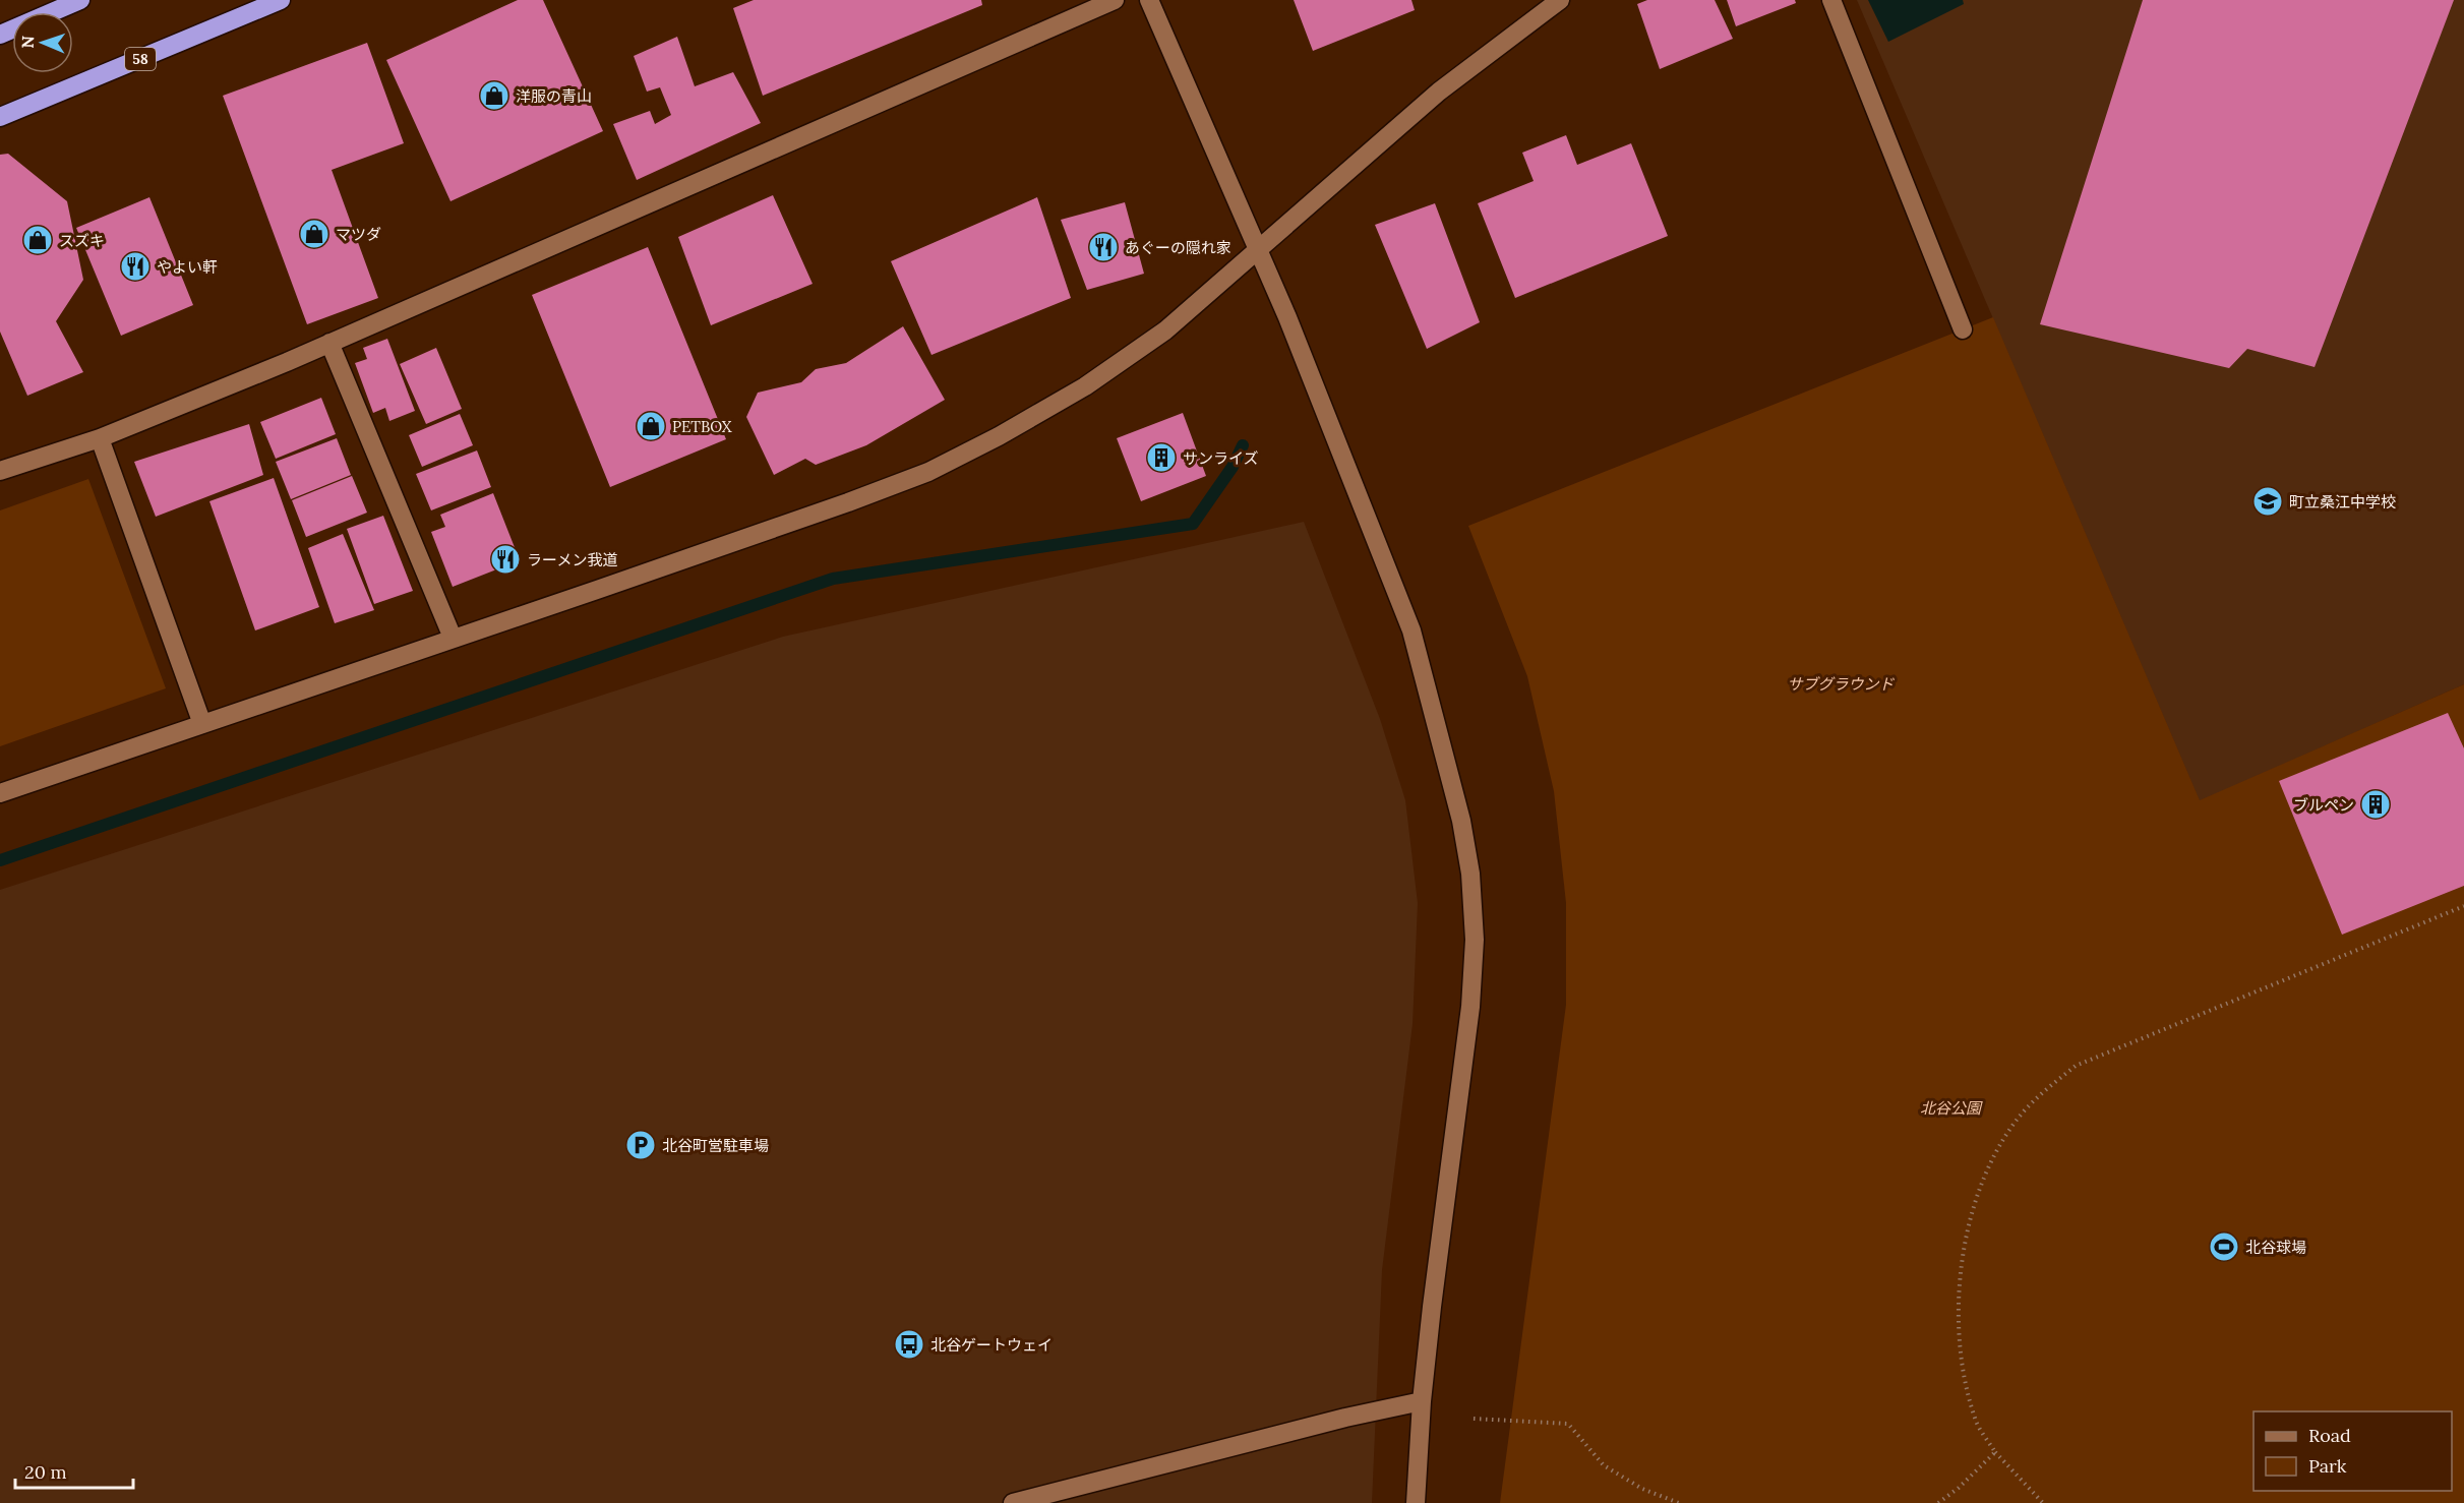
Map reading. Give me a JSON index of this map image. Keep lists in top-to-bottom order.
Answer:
{
  "streets": {
    "highway": ["58"]
  },
  "parks": ["サブグラウンド", "北谷公園"],
  "places": {
    "shop": [
      "洋服の青山",
      "マツダ",
      "スズキ",
      "PETBOX"
    ],
    "restaurant": ["あぐーの隠れ家", "やよい軒", "ラーメン我道"],
    "building": ["サンライズ", "ブルペン"],
    "school or university": ["町立桑江中学校"],
    "parking": ["北谷町営駐車場"],
    "sports": ["北谷球場"],
    "bus stop": ["北谷ゲートウェイ"]
  },
  "legend": ["Road", "Park"],
  "scale_bar": "20 m",
  "north": "left"
}
